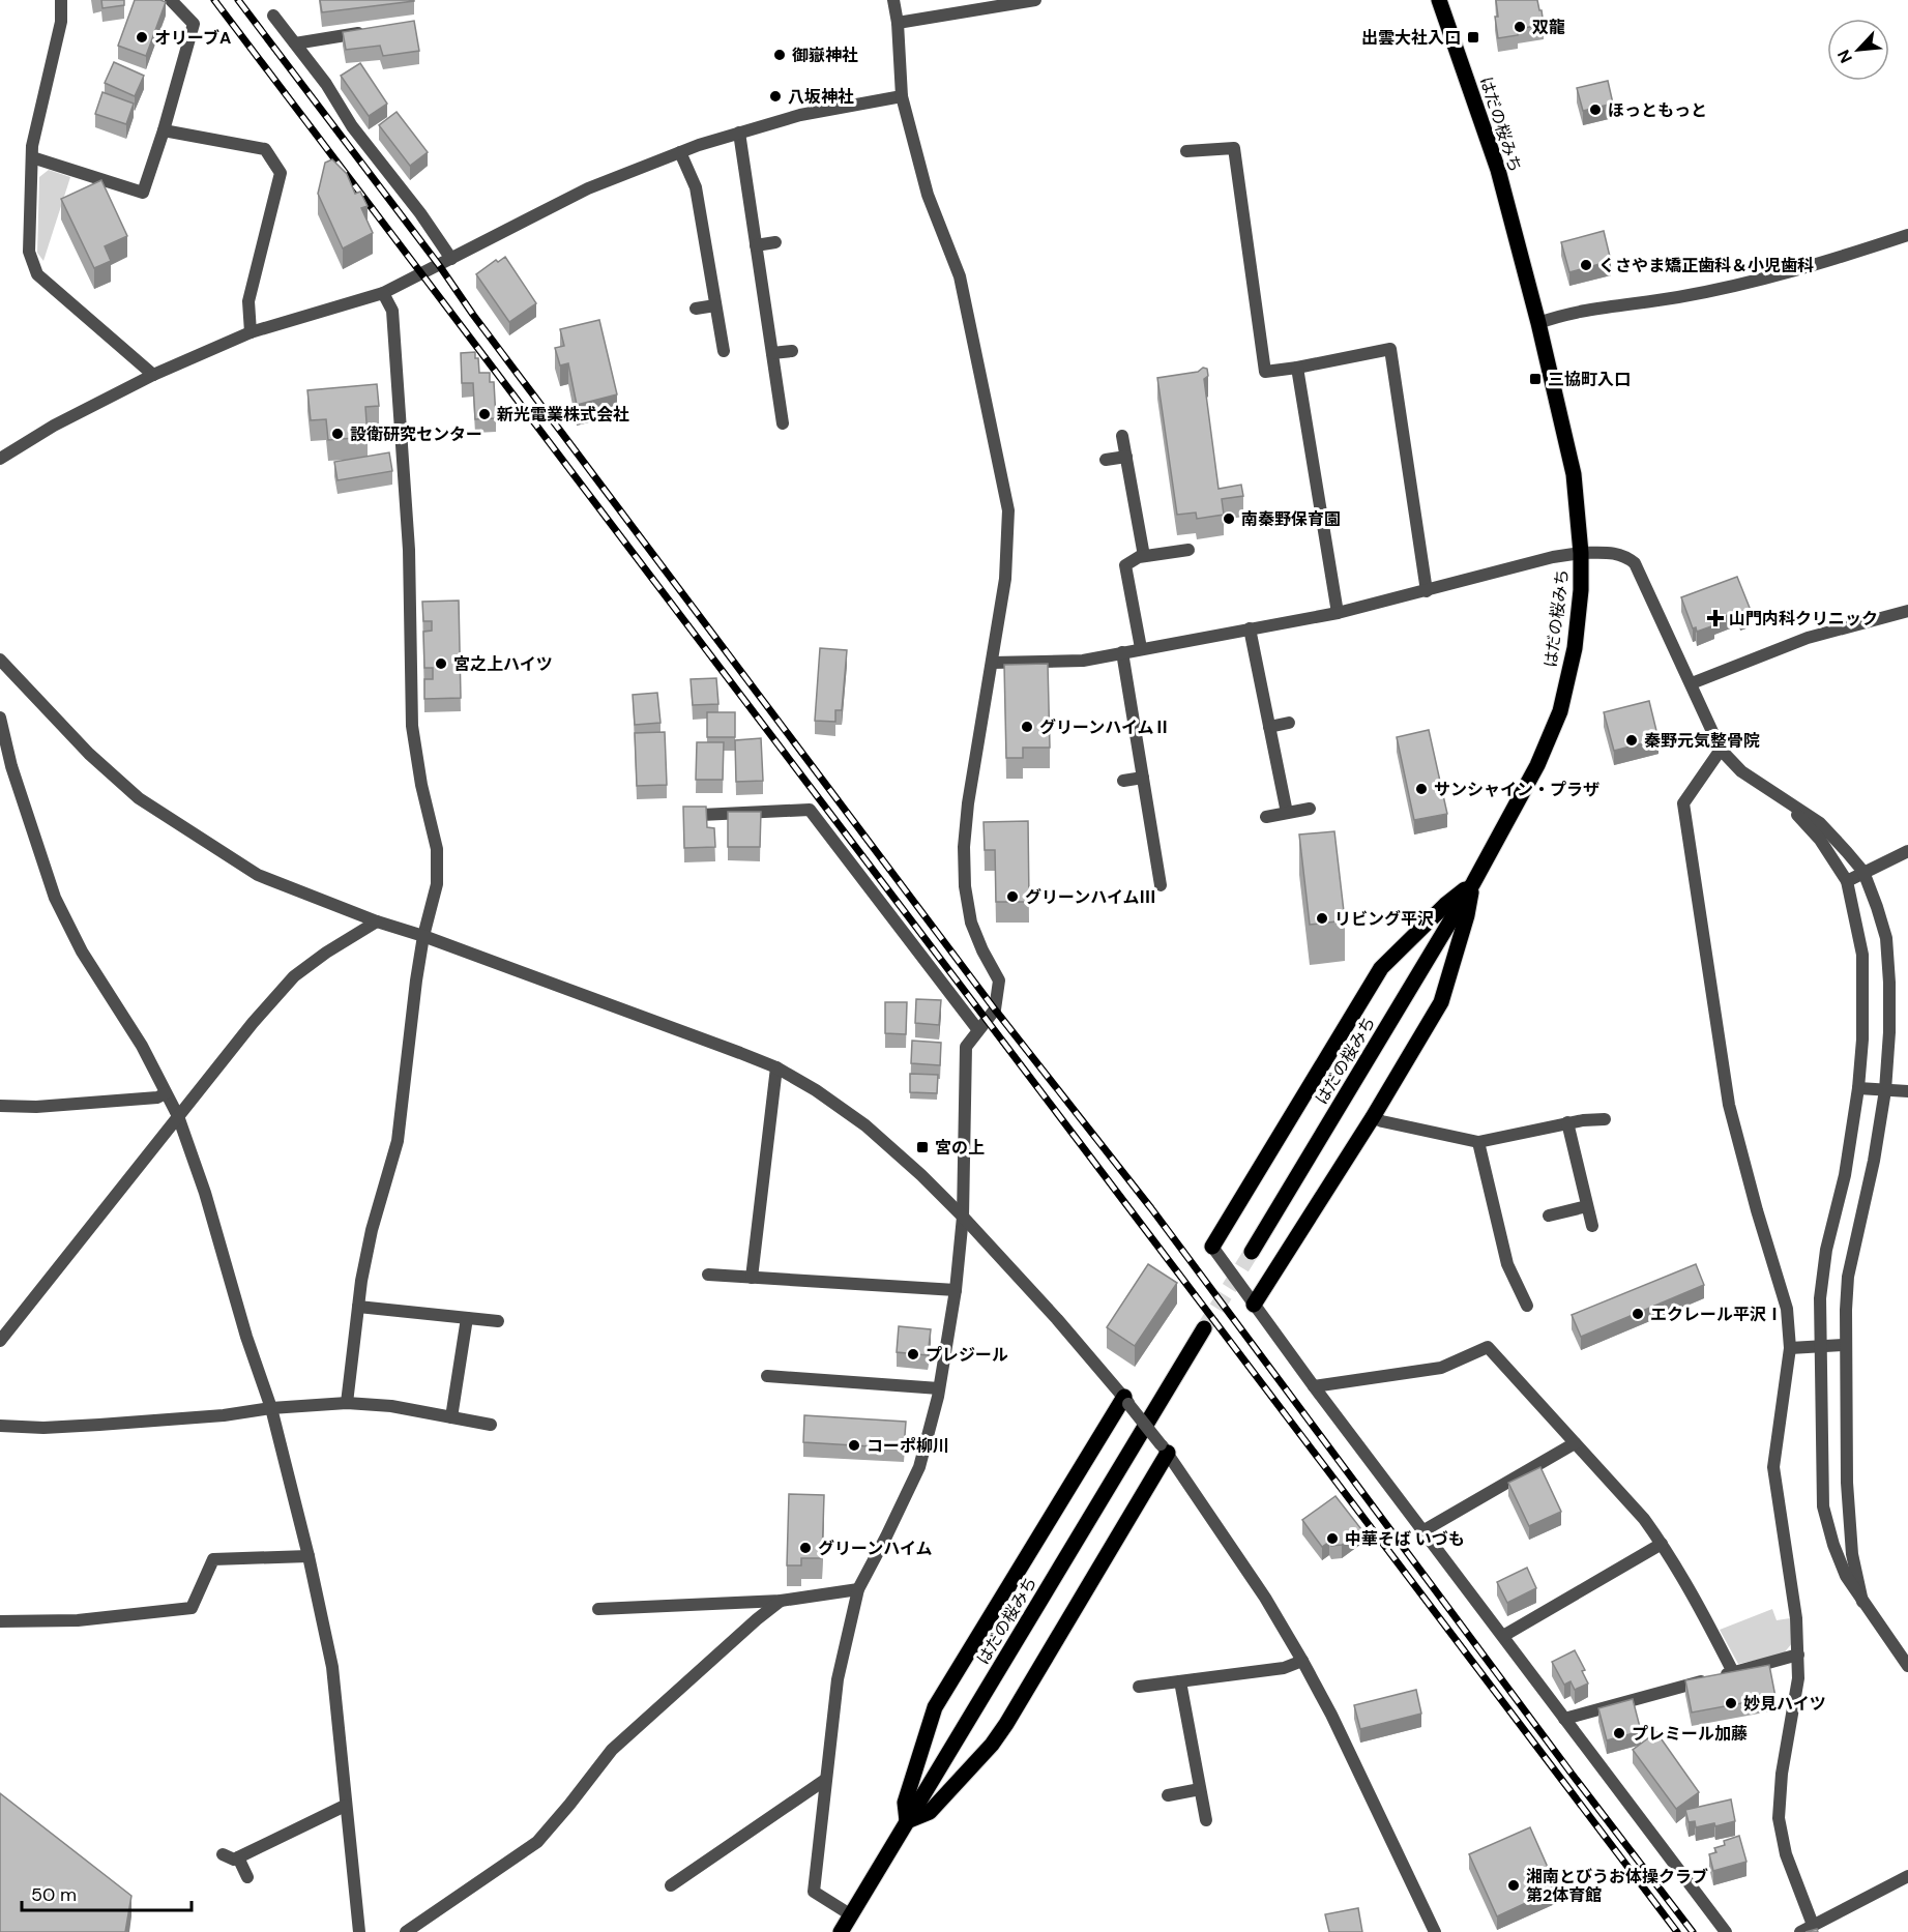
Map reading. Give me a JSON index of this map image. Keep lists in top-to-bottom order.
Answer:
{
  "streets": {
    "main road": ["はだの桜みち"]
  },
  "places": {
    "other": [
      "双龍",
      "オリーブA",
      "御嶽神社",
      "八坂神社",
      "ほっともっと",
      "くさやま矯正歯科＆小児歯科",
      "新光電業株式会社",
      "設衛研究センター",
      "南秦野保育園",
      "宮之上ハイツ",
      "グリーンハイムⅡ",
      "秦野元気整骨院",
      "サンシャイン・プラザ",
      "グリーンハイムⅢ",
      "リビング平沢",
      "エクレール平沢Ⅰ",
      "プレジール",
      "コーポ柳川",
      "中華そば いづも",
      "グリーンハイム",
      "妙見ハイツ",
      "プレミール加藤",
      "湘南とびうお体操クラブ 第2体育館"
    ],
    "transit": ["出雲大社入口", "三協町入口", "宮の上"],
    "health": ["山門内科クリニック"]
  },
  "scale_bar": "50 m",
  "north": "bottom left"
}
